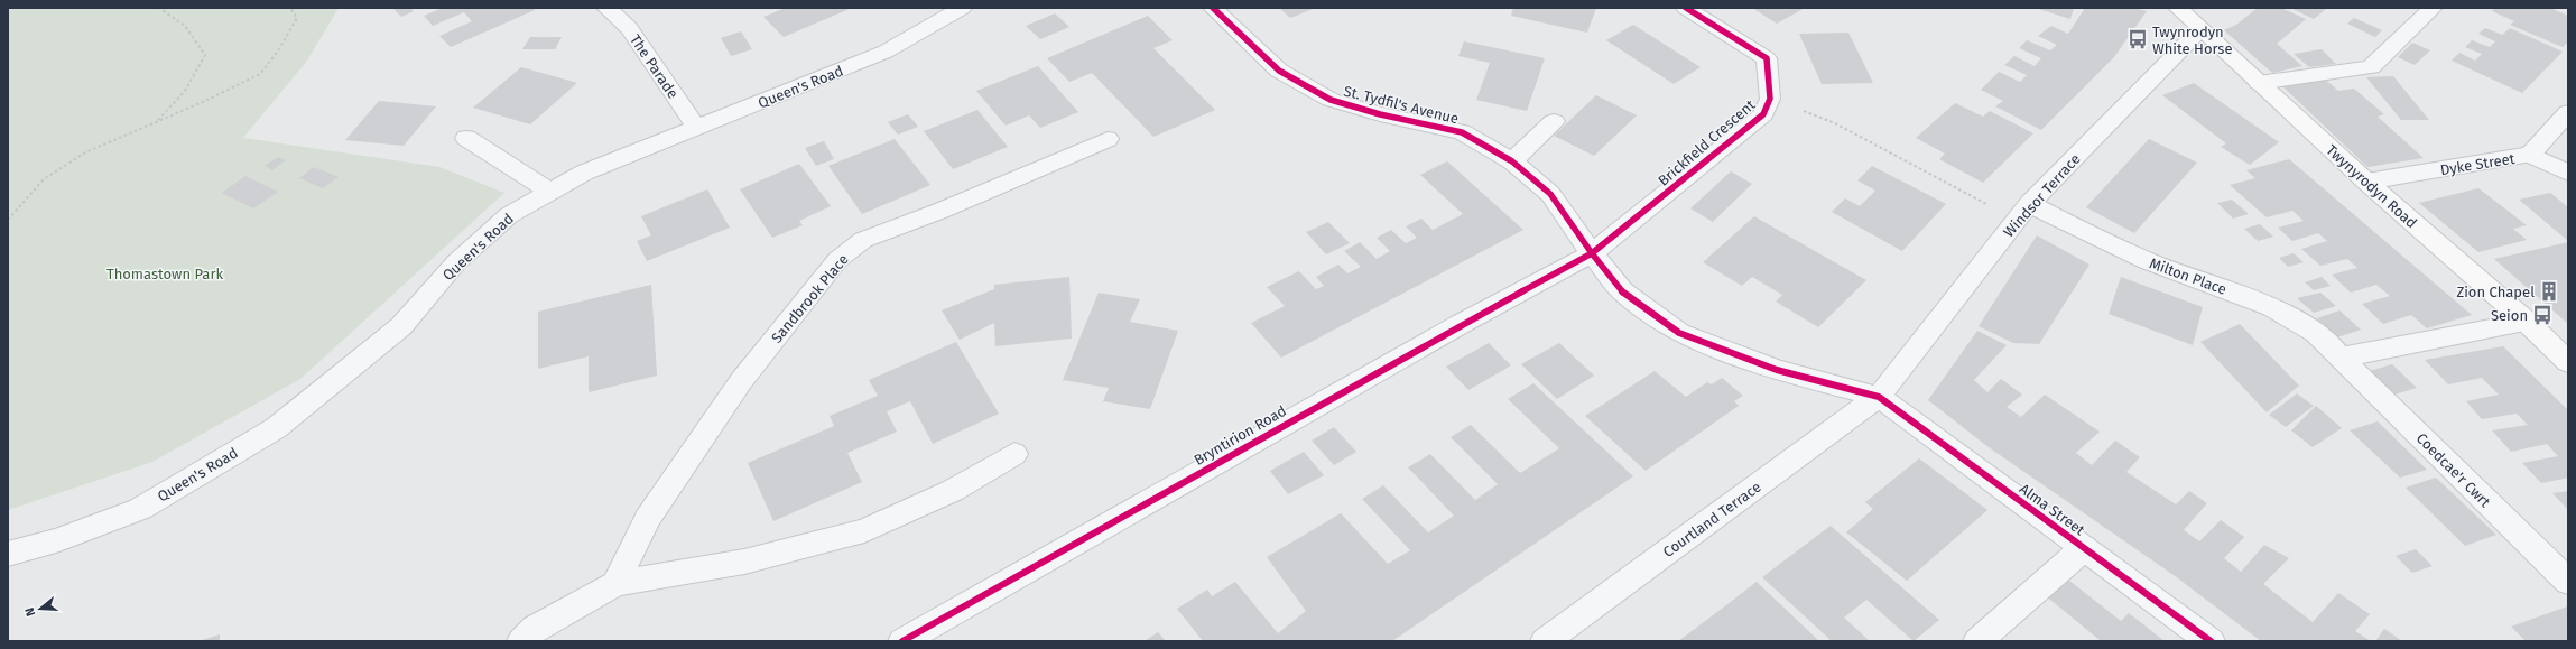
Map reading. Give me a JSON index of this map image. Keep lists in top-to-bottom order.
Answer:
{
  "streets": {
    "street": [
      "The Parade",
      "Queen's Road",
      "St. Tydfil's Avenue",
      "Brickfield Crescent",
      "Dyke Street",
      "Twynyrodyn Road",
      "Windsor Terrace",
      "Milton Place",
      "Sandbrook Place",
      "Bryntirion Road",
      "Coedcae'r Cwrt",
      "Alma Street",
      "Courtland Terrace"
    ]
  },
  "crossings": [
    ["The Parade", "Queen's Road"],
    ["St. Tydfil's Avenue", "Brickfield Crescent"],
    ["St. Tydfil's Avenue", "Windsor Terrace"],
    ["St. Tydfil's Avenue", "Bryntirion Road"],
    ["St. Tydfil's Avenue", "Alma Street"],
    ["St. Tydfil's Avenue", "Courtland Terrace"],
    ["Brickfield Crescent", "Bryntirion Road"],
    ["Dyke Street", "Twynyrodyn Road"],
    ["Twynyrodyn Road", "Windsor Terrace"],
    ["Windsor Terrace", "Milton Place"],
    ["Windsor Terrace", "Alma Street"],
    ["Windsor Terrace", "Courtland Terrace"],
    ["Milton Place", "Coedcae'r Cwrt"],
    ["Alma Street", "Courtland Terrace"]
  ],
  "parks": ["Thomastown Park"],
  "places": {
    "bus stop": ["Twynrodyn White Horse", "Seion"],
    "building": ["Zion Chapel"]
  },
  "north": "left"
}
